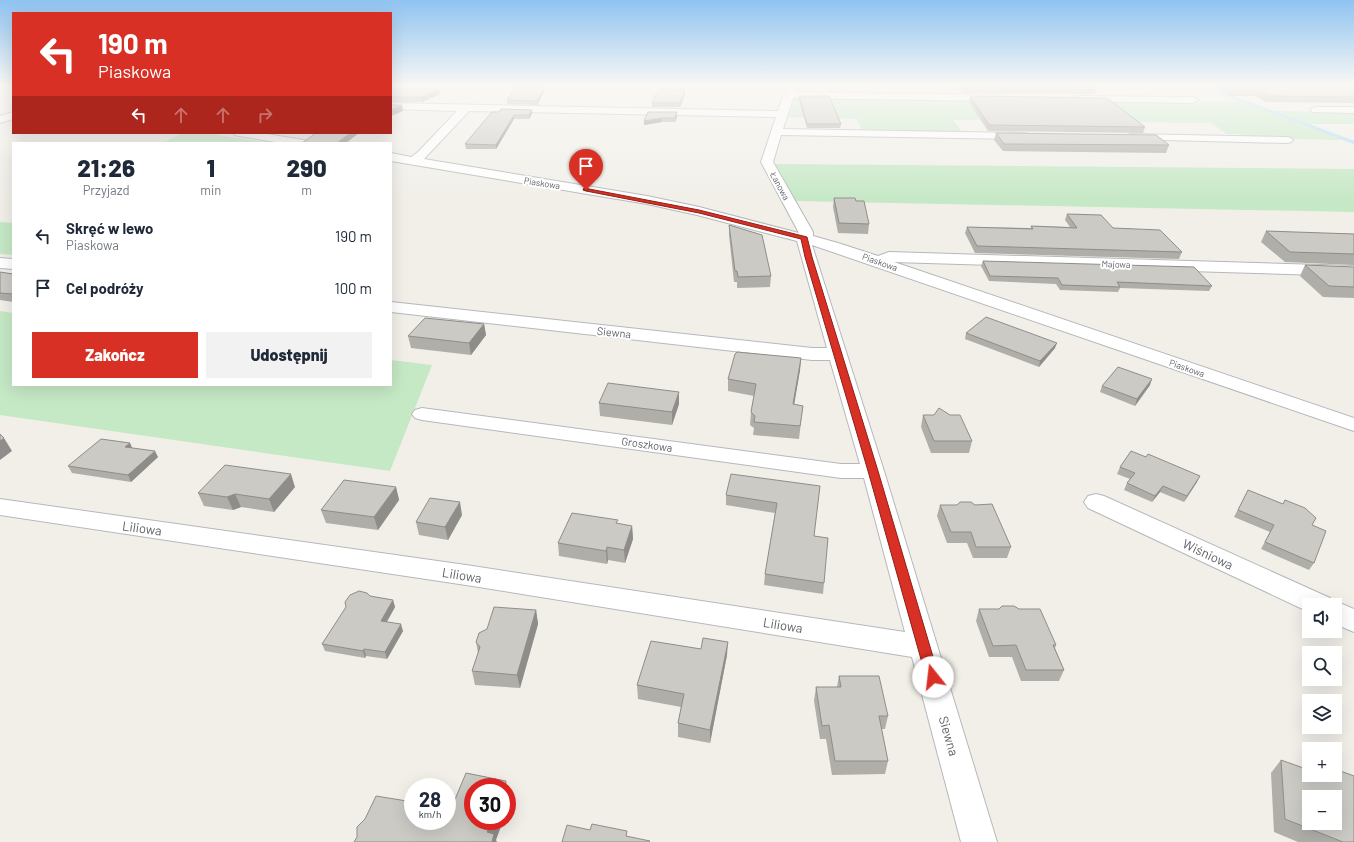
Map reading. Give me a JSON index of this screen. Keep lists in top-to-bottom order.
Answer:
{
  "streets": {
    "street": [
      "Piaskowa",
      "Łanowa",
      "Majowa",
      "Siewna",
      "Groszkowa",
      "Liliowa",
      "Wiśniowa"
    ]
  },
  "crossings": [
    ["Piaskowa", "Łanowa"],
    ["Piaskowa", "Majowa"],
    ["Piaskowa", "Siewna"],
    ["Łanowa", "Siewna"],
    ["Siewna", "Groszkowa"],
    ["Siewna", "Liliowa"]
  ],
  "page": {
    "turn": ["190 m", "Piaskowa"],
    "eta": [
      "21:26",
      "Przyjazd",
      "1",
      "min",
      "290",
      "m"
    ],
    "list": [
      {
        "name": "Skręć w lewo",
        "note": "Piaskowa",
        "value": "190 m"
      },
      {
        "name": "Cel podróży",
        "value": "100 m"
      }
    ],
    "buttons": ["Zakończ", "Udostępnij"],
    "map_buttons": ["+", "−"],
    "speed": "28 km/h",
    "limit": "30"
  }
}
